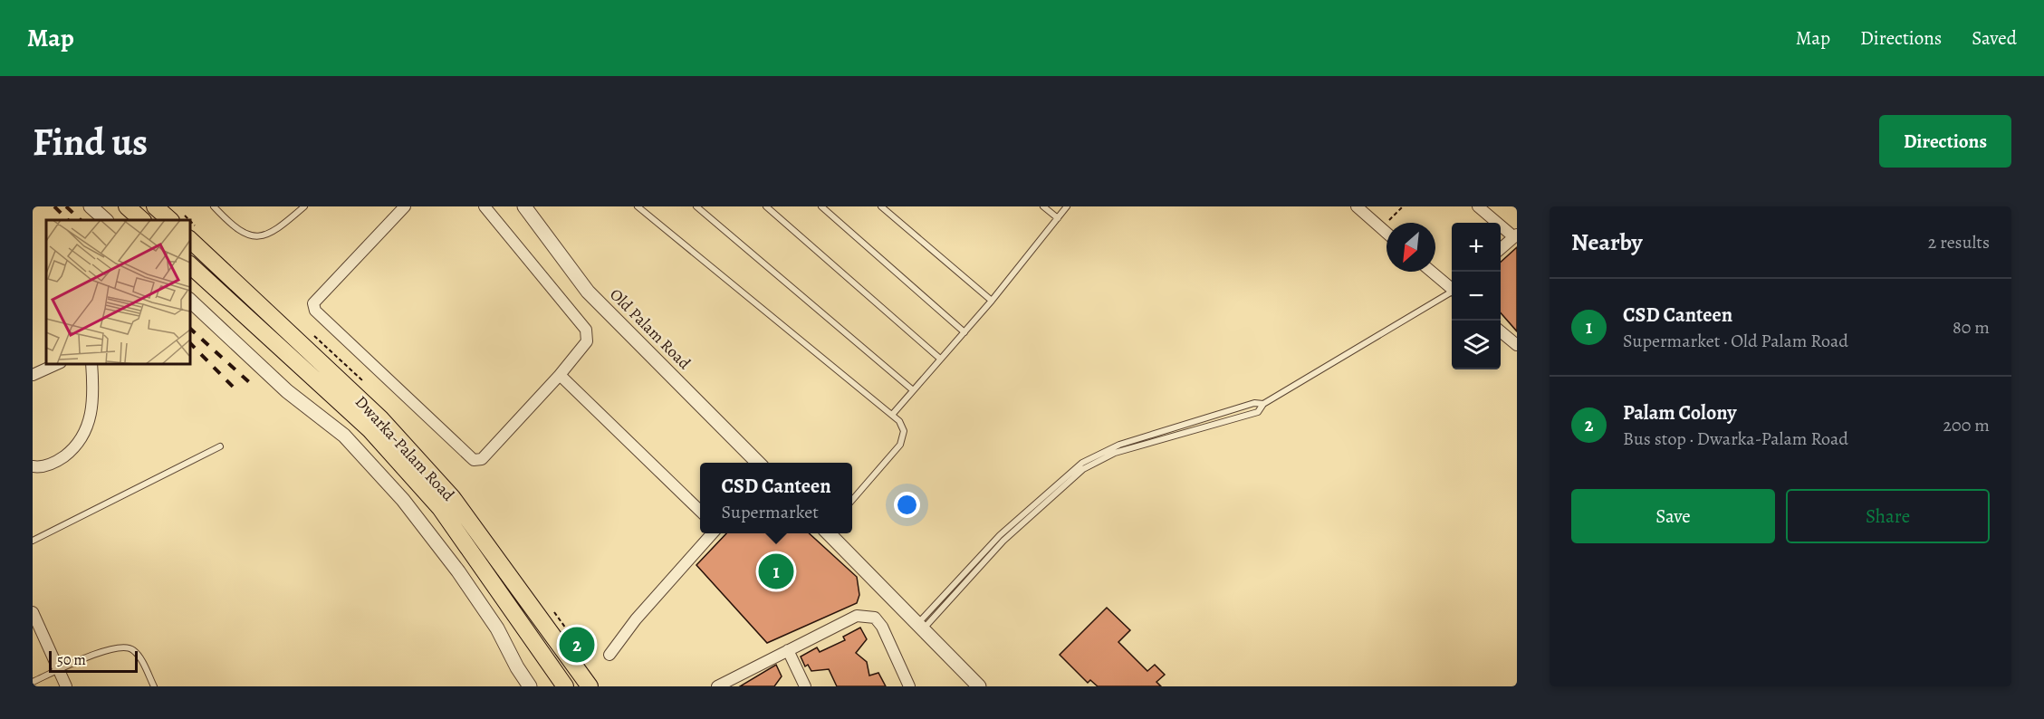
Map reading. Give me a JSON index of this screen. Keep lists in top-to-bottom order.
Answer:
{
  "streets": {
    "main road": ["Dwarka-Palam Road"],
    "street": ["Old Palam Road"]
  },
  "scale_bar": "50 m",
  "north": "bottom left",
  "page": {
    "header": "Map",
    "nav": ["Map", "Directions", "Saved"],
    "buttons": [
      "Directions",
      ["Save", "Share"]
    ],
    "title": "Find us",
    "heading": ["Nearby", "2 results"],
    "map_buttons": ["+", "−"],
    "list": [
      {
        "mark": "1",
        "name": "CSD Canteen",
        "note": "Supermarket · Old Palam Road",
        "value": "80 m"
      },
      {
        "mark": "2",
        "name": "Palam Colony",
        "note": "Bus stop · Dwarka-Palam Road",
        "value": "200 m"
      }
    ],
    "popup": ["CSD Canteen", "Supermarket"],
    "pins": ["1", "2"],
    "scale": "50 m"
  }
}
